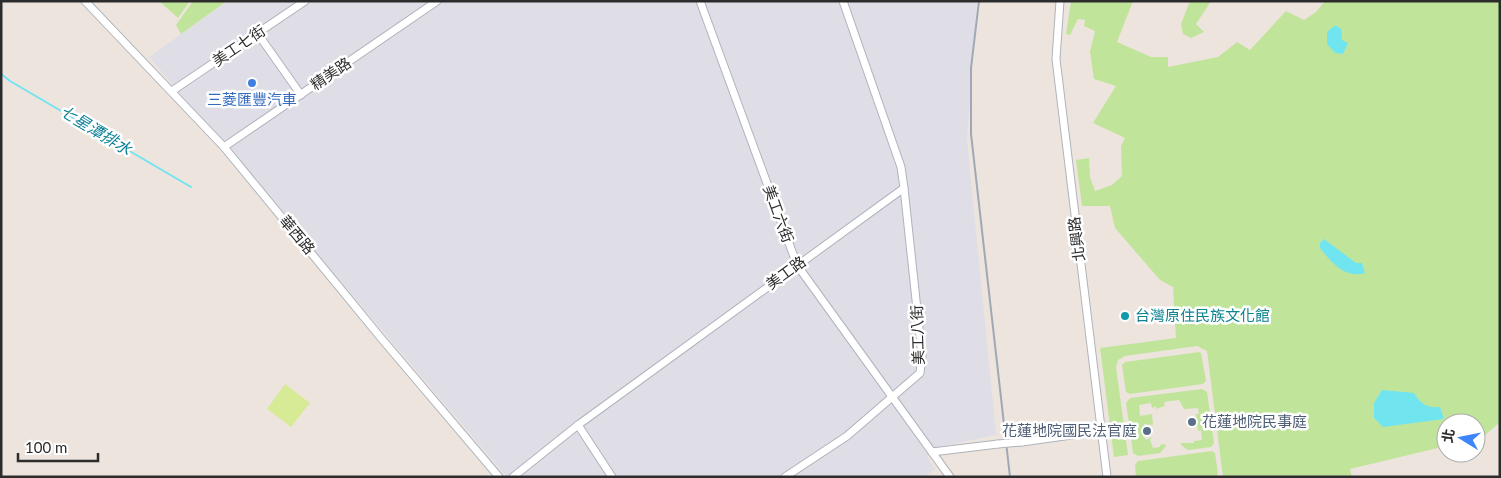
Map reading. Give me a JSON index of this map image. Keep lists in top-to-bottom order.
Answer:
{
  "streets": {
    "street": [
      "美工七街",
      "精美路",
      "美工六街",
      "華西路",
      "北興路",
      "美工路",
      "美工八街"
    ]
  },
  "crossings": [
    ["美工七街", "華西路"],
    ["精美路", "華西路"],
    ["美工六街", "美工路"],
    ["美工六街", "美工八街"],
    ["美工路", "美工八街"]
  ],
  "water": ["七星潭排水"],
  "places": [
    "三菱匯豐汽車",
    "台灣原住民族文化館",
    "花蓮地院民事庭",
    "花蓮地院國民法官庭"
  ],
  "scale_bar": "100 m",
  "north": "left"
}
